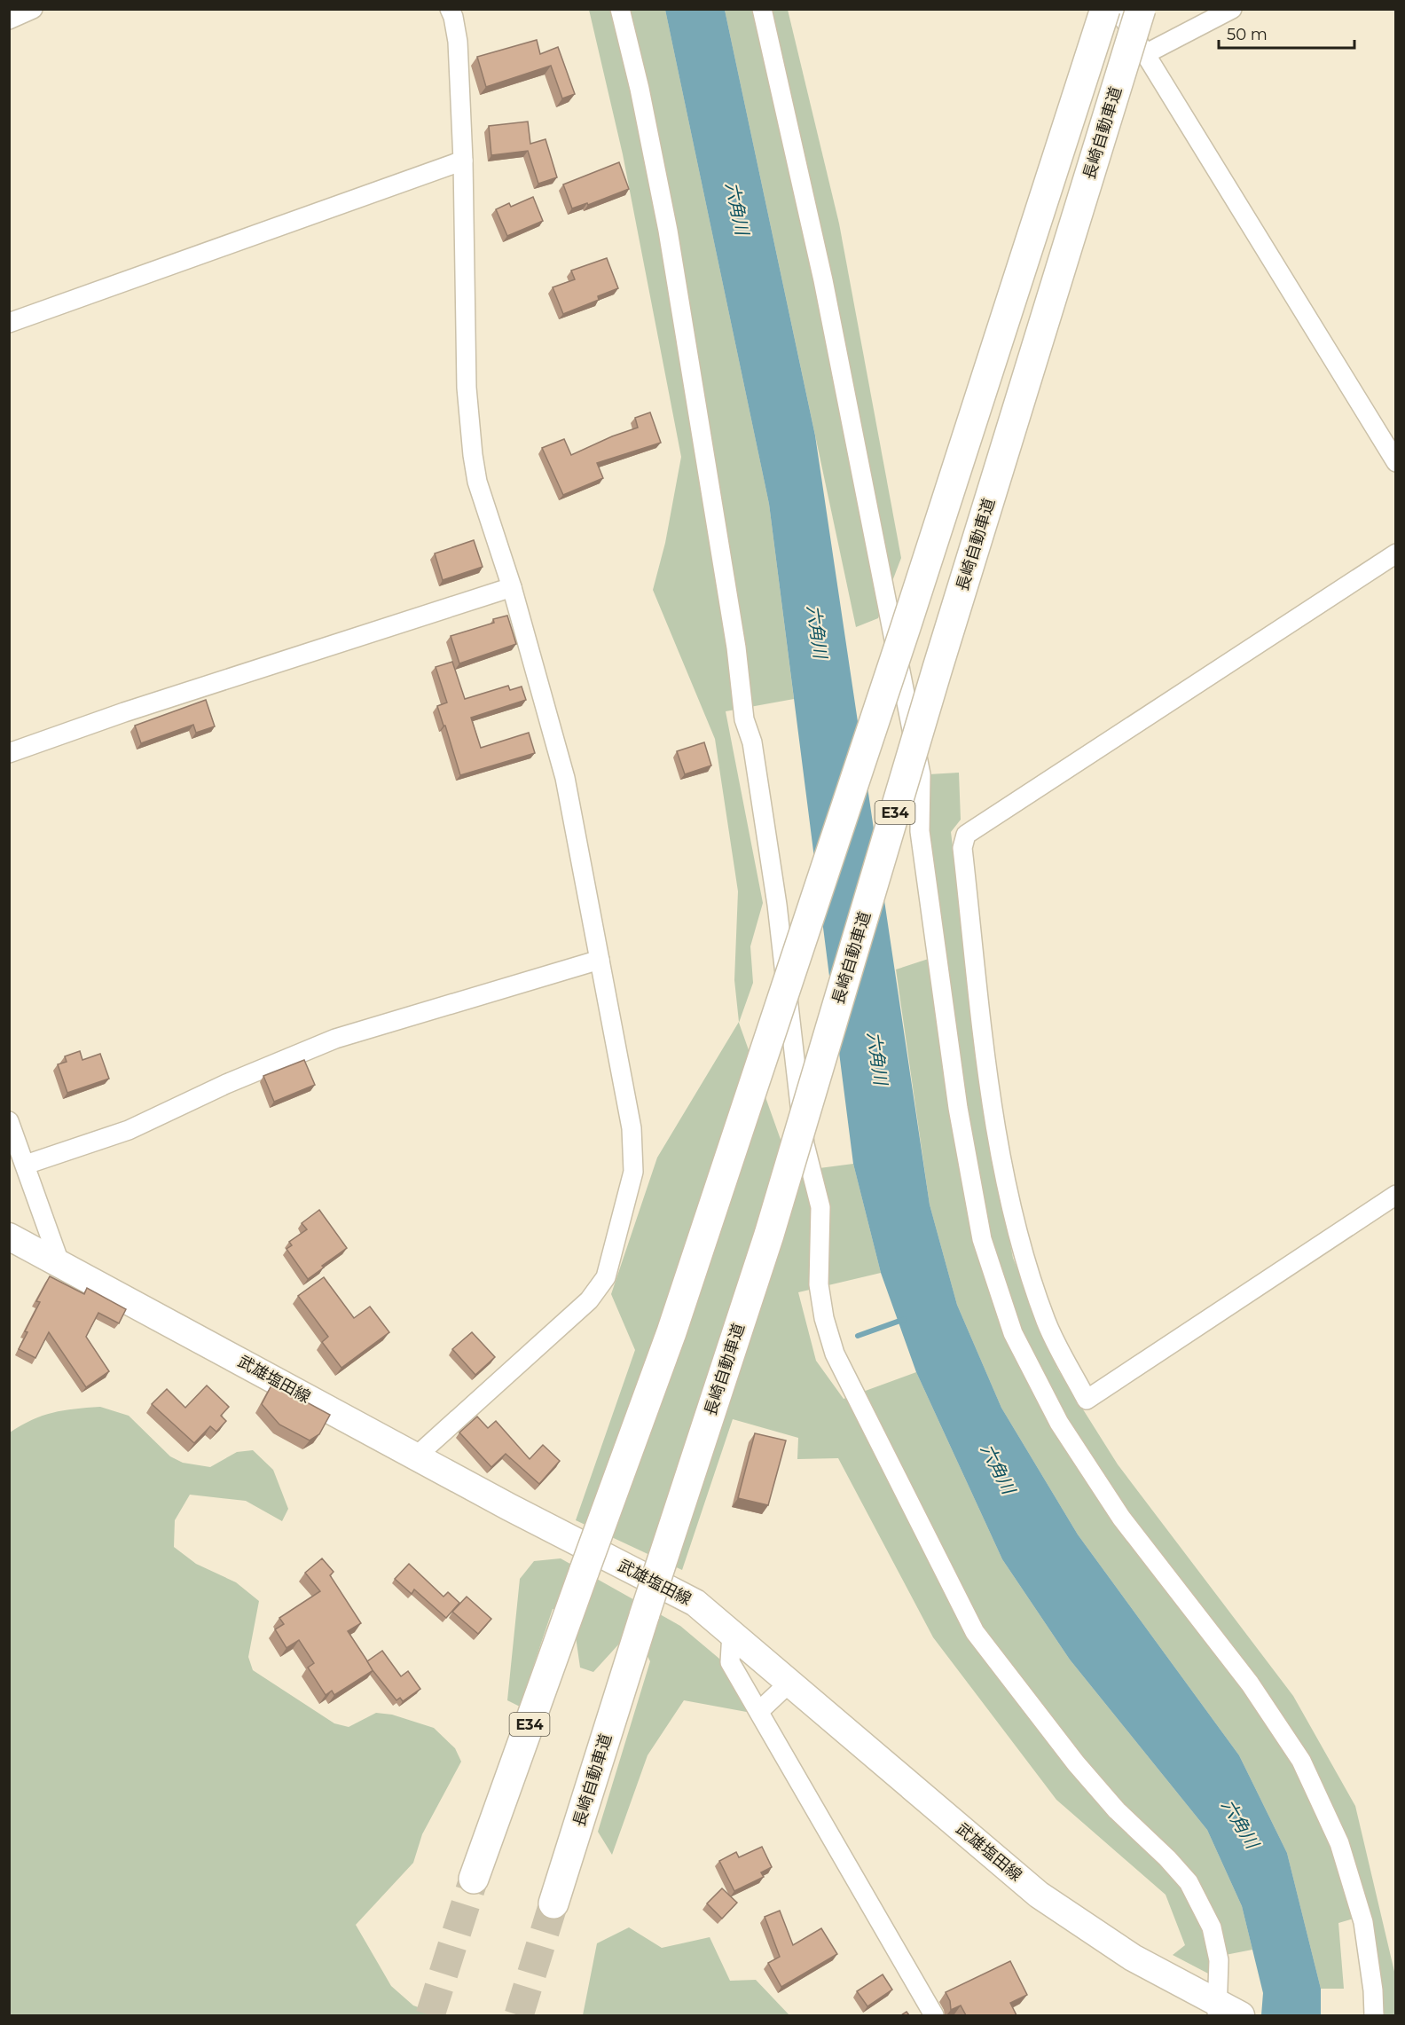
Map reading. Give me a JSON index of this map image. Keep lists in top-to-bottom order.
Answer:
{
  "streets": {
    "highway": ["長崎自動車道", "E34"],
    "main road": ["武雄塩田線"]
  },
  "water": ["六角川"],
  "scale_bar": "50 m"
}
